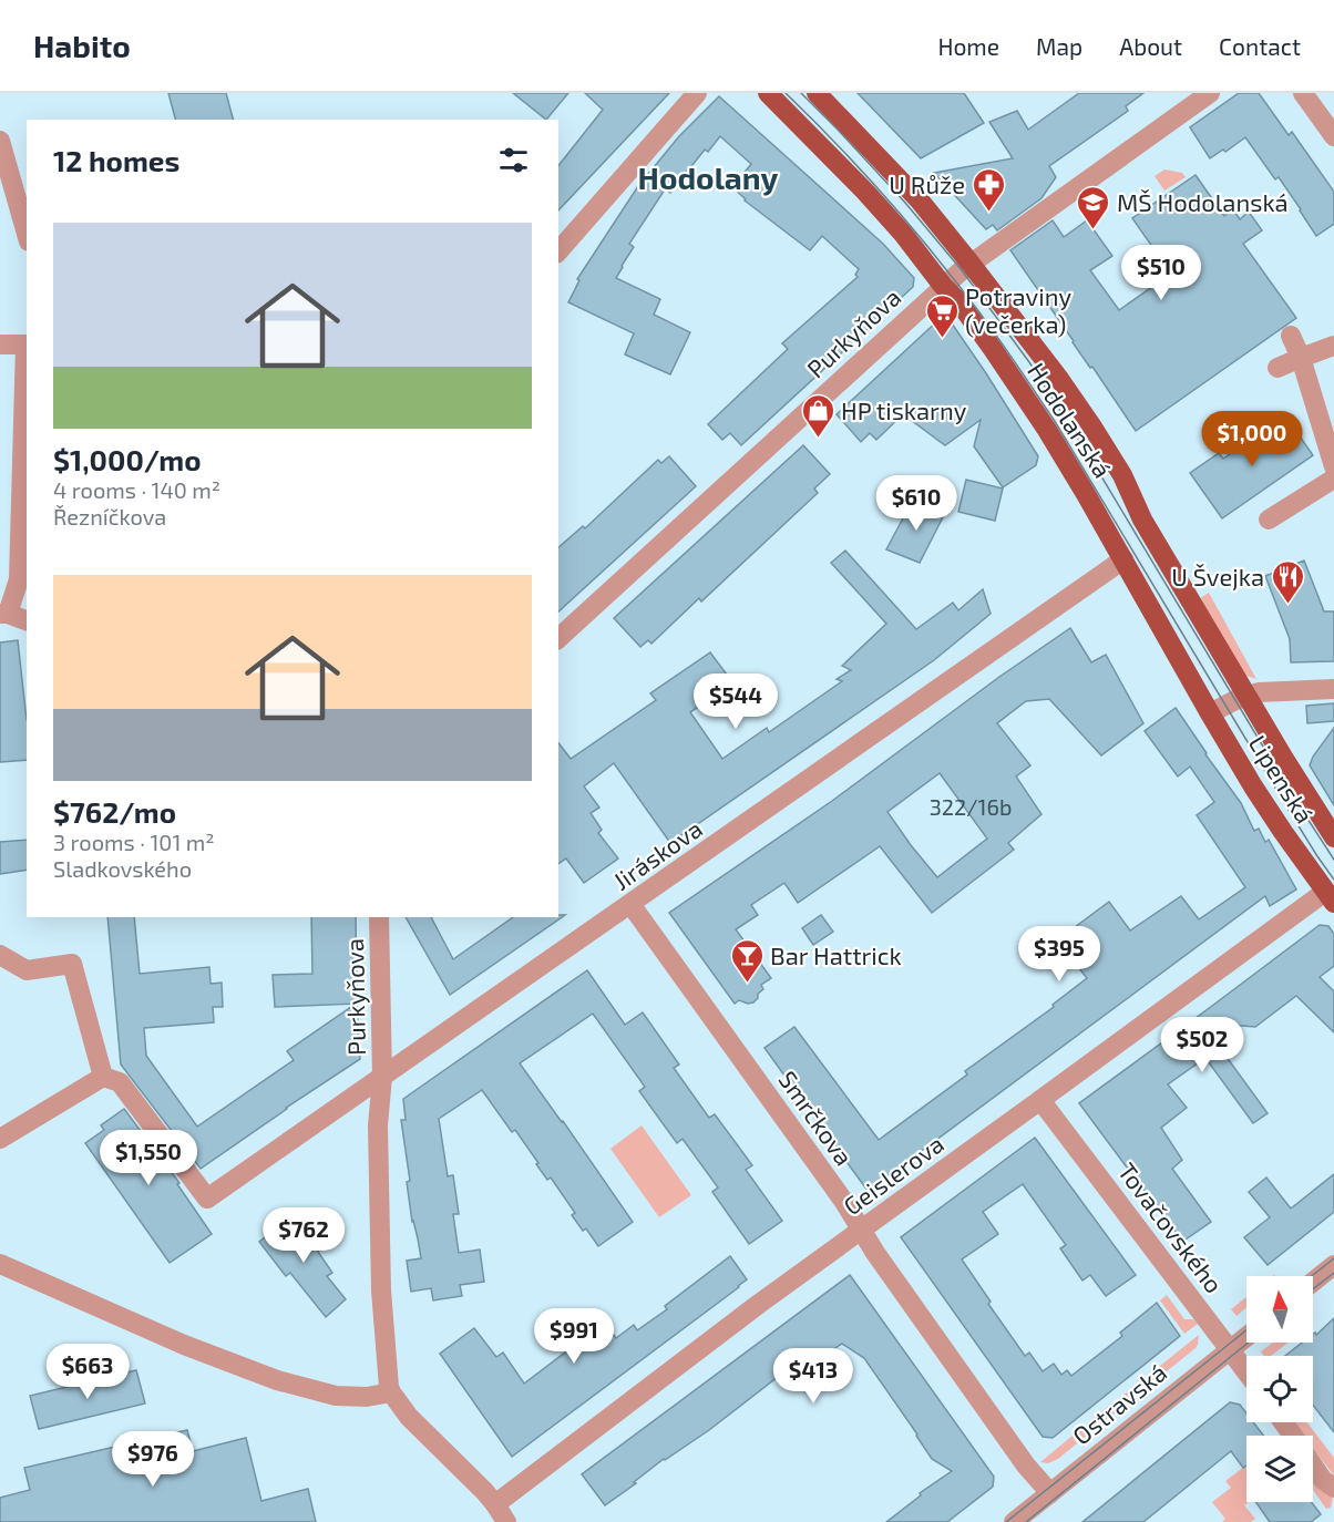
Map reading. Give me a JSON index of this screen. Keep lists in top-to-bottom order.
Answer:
{
  "streets": {
    "main road": ["Hodolanská", "Lipenská"],
    "street": [
      "Purkyňova",
      "Jiráskova",
      "Smrčkova",
      "Geislerova",
      "Tovačovského",
      "Ostravská"
    ]
  },
  "crossings": [
    ["Purkyňova", "Hodolanská"],
    ["Purkyňova", "Lipenská"],
    ["Purkyňova", "Jiráskova"],
    ["Hodolanská", "Lipenská"],
    ["Hodolanská", "Jiráskova"],
    ["Lipenská", "Geislerova"],
    ["Jiráskova", "Smrčkova"],
    ["Smrčkova", "Geislerova"],
    ["Smrčkova", "Ostravská"],
    ["Geislerova", "Tovačovského"],
    ["Tovačovského", "Ostravská"]
  ],
  "districts": ["Hodolany"],
  "places": {
    "pharmacy": ["U Růže"],
    "school or university": ["MŠ Hodolanská"],
    "supermarket": ["Potraviny (večerka)"],
    "shop": ["HP tiskarny"],
    "restaurant": ["U Švejka"],
    "bar": ["Bar Hattrick"]
  },
  "house_numbers": ["322/16b"],
  "north": "top",
  "page": {
    "header": "Habito",
    "nav": [
      "Home",
      "Map",
      "About",
      "Contact"
    ],
    "heading": "12 homes",
    "list": [
      {
        "name": "$1,000/mo",
        "note": "4 rooms · 140 m² · Řezníčkova"
      },
      {
        "name": "$762/mo",
        "note": "3 rooms · 101 m² · Sladkovského"
      }
    ],
    "price": [
      "$510",
      "$1,000",
      "$610",
      "$544",
      "$395",
      "$502",
      "$1,550",
      "$762",
      "$991",
      "$663",
      "$413",
      "$976"
    ]
  }
}
